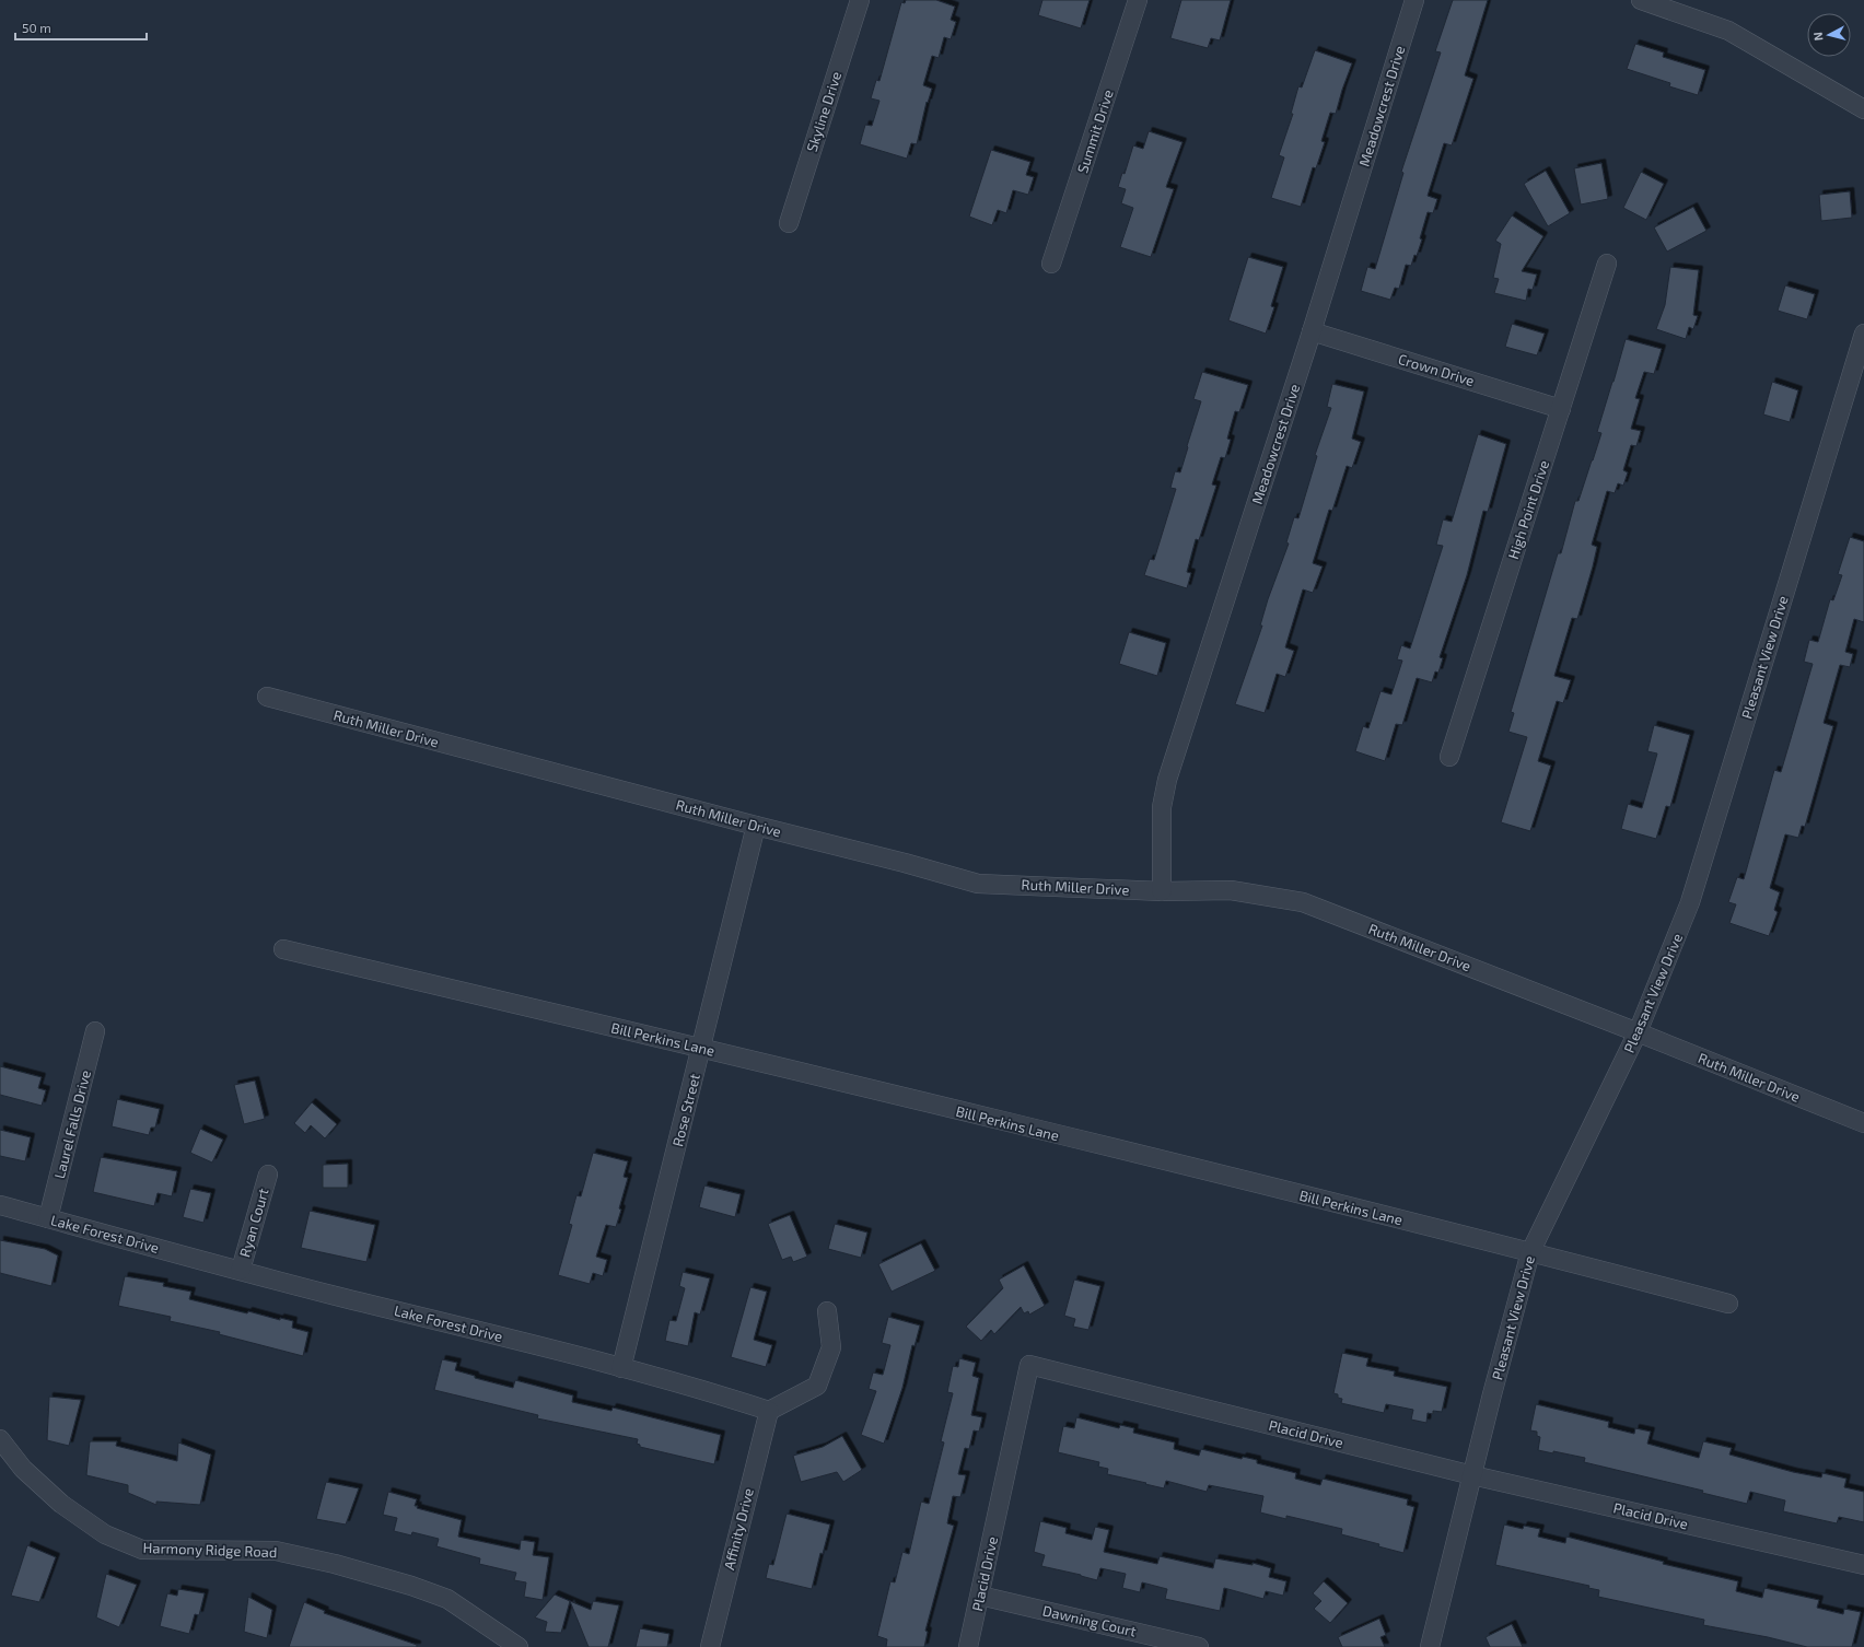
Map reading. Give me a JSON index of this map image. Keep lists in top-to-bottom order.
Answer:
{
  "streets": {
    "street": [
      "Meadowcrest Drive",
      "Skyline Drive",
      "Summit Drive",
      "Crown Drive",
      "High Point Drive",
      "Pleasant View Drive",
      "Ruth Miller Drive",
      "Bill Perkins Lane",
      "Rose Street",
      "Laurel Falls Drive",
      "Ryan Court",
      "Lake Forest Drive",
      "Placid Drive",
      "Affinity Drive",
      "Harmony Ridge Road",
      "Dawning Court"
    ]
  },
  "crossings": [
    ["Meadowcrest Drive", "Crown Drive"],
    ["Meadowcrest Drive", "Ruth Miller Drive"],
    ["Crown Drive", "High Point Drive"],
    ["Pleasant View Drive", "Ruth Miller Drive"],
    ["Pleasant View Drive", "Bill Perkins Lane"],
    ["Pleasant View Drive", "Placid Drive"],
    ["Ruth Miller Drive", "Rose Street"],
    ["Bill Perkins Lane", "Rose Street"],
    ["Rose Street", "Lake Forest Drive"],
    ["Laurel Falls Drive", "Lake Forest Drive"],
    ["Ryan Court", "Lake Forest Drive"],
    ["Lake Forest Drive", "Affinity Drive"],
    ["Placid Drive", "Dawning Court"]
  ],
  "scale_bar": "50 m",
  "north": "left"
}
